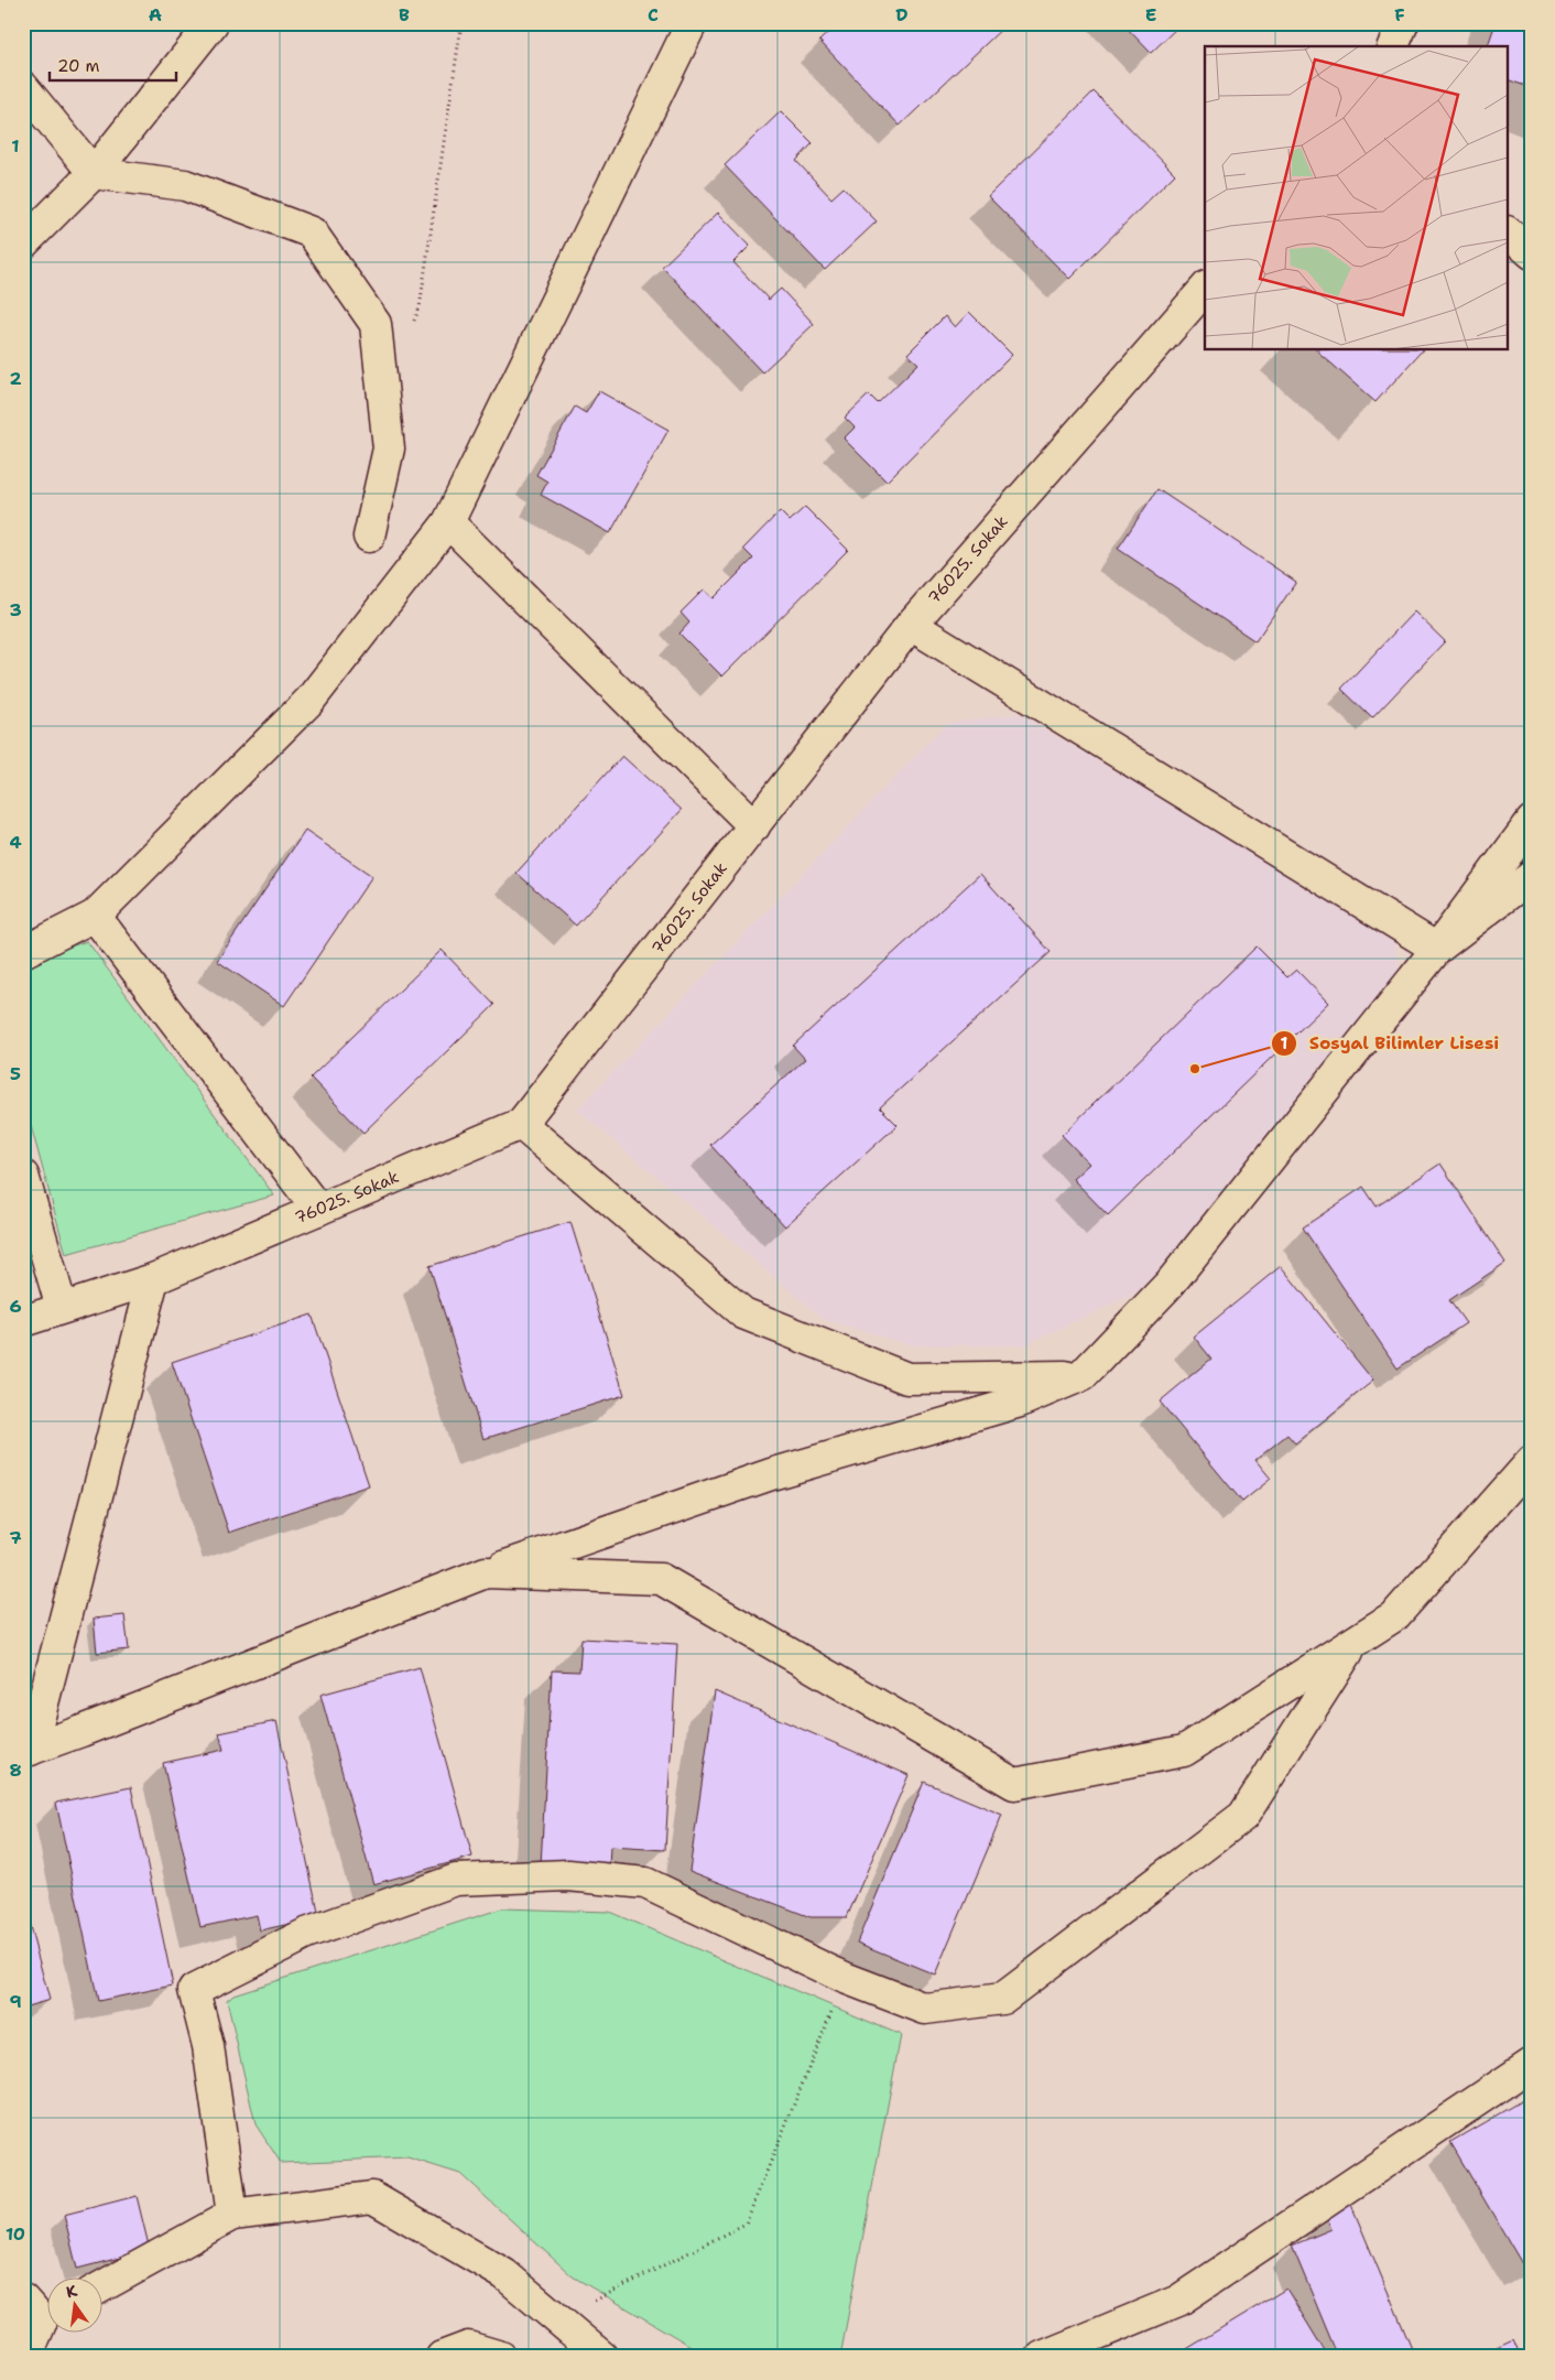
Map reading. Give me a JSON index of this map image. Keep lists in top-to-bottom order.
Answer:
{
  "streets": {
    "street": ["76025. Sokak"]
  },
  "places": ["Sosyal Bilimler Lisesi"],
  "scale_bar": "20 m",
  "north": "top",
  "grid": {
    "columns": [
      "A",
      "B",
      "C",
      "D",
      "E",
      "F"
    ],
    "rows": [
      "1",
      "2",
      "3",
      "4",
      "5",
      "6",
      "7",
      "8",
      "9",
      "10"
    ]
  }
}
